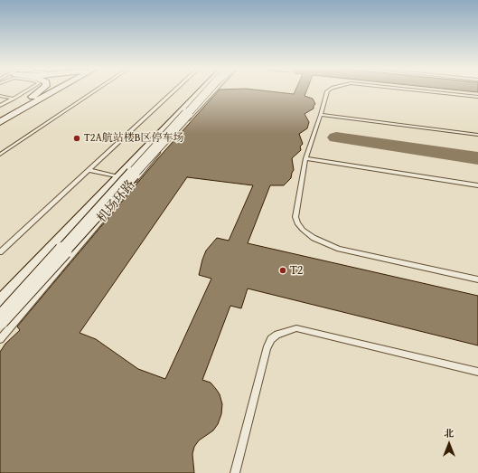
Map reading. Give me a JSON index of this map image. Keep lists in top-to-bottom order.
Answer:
{
  "streets": {
    "street": ["机场环路"]
  },
  "places": ["T2A航站楼B区停车场", "T2"],
  "north": "top"
}
